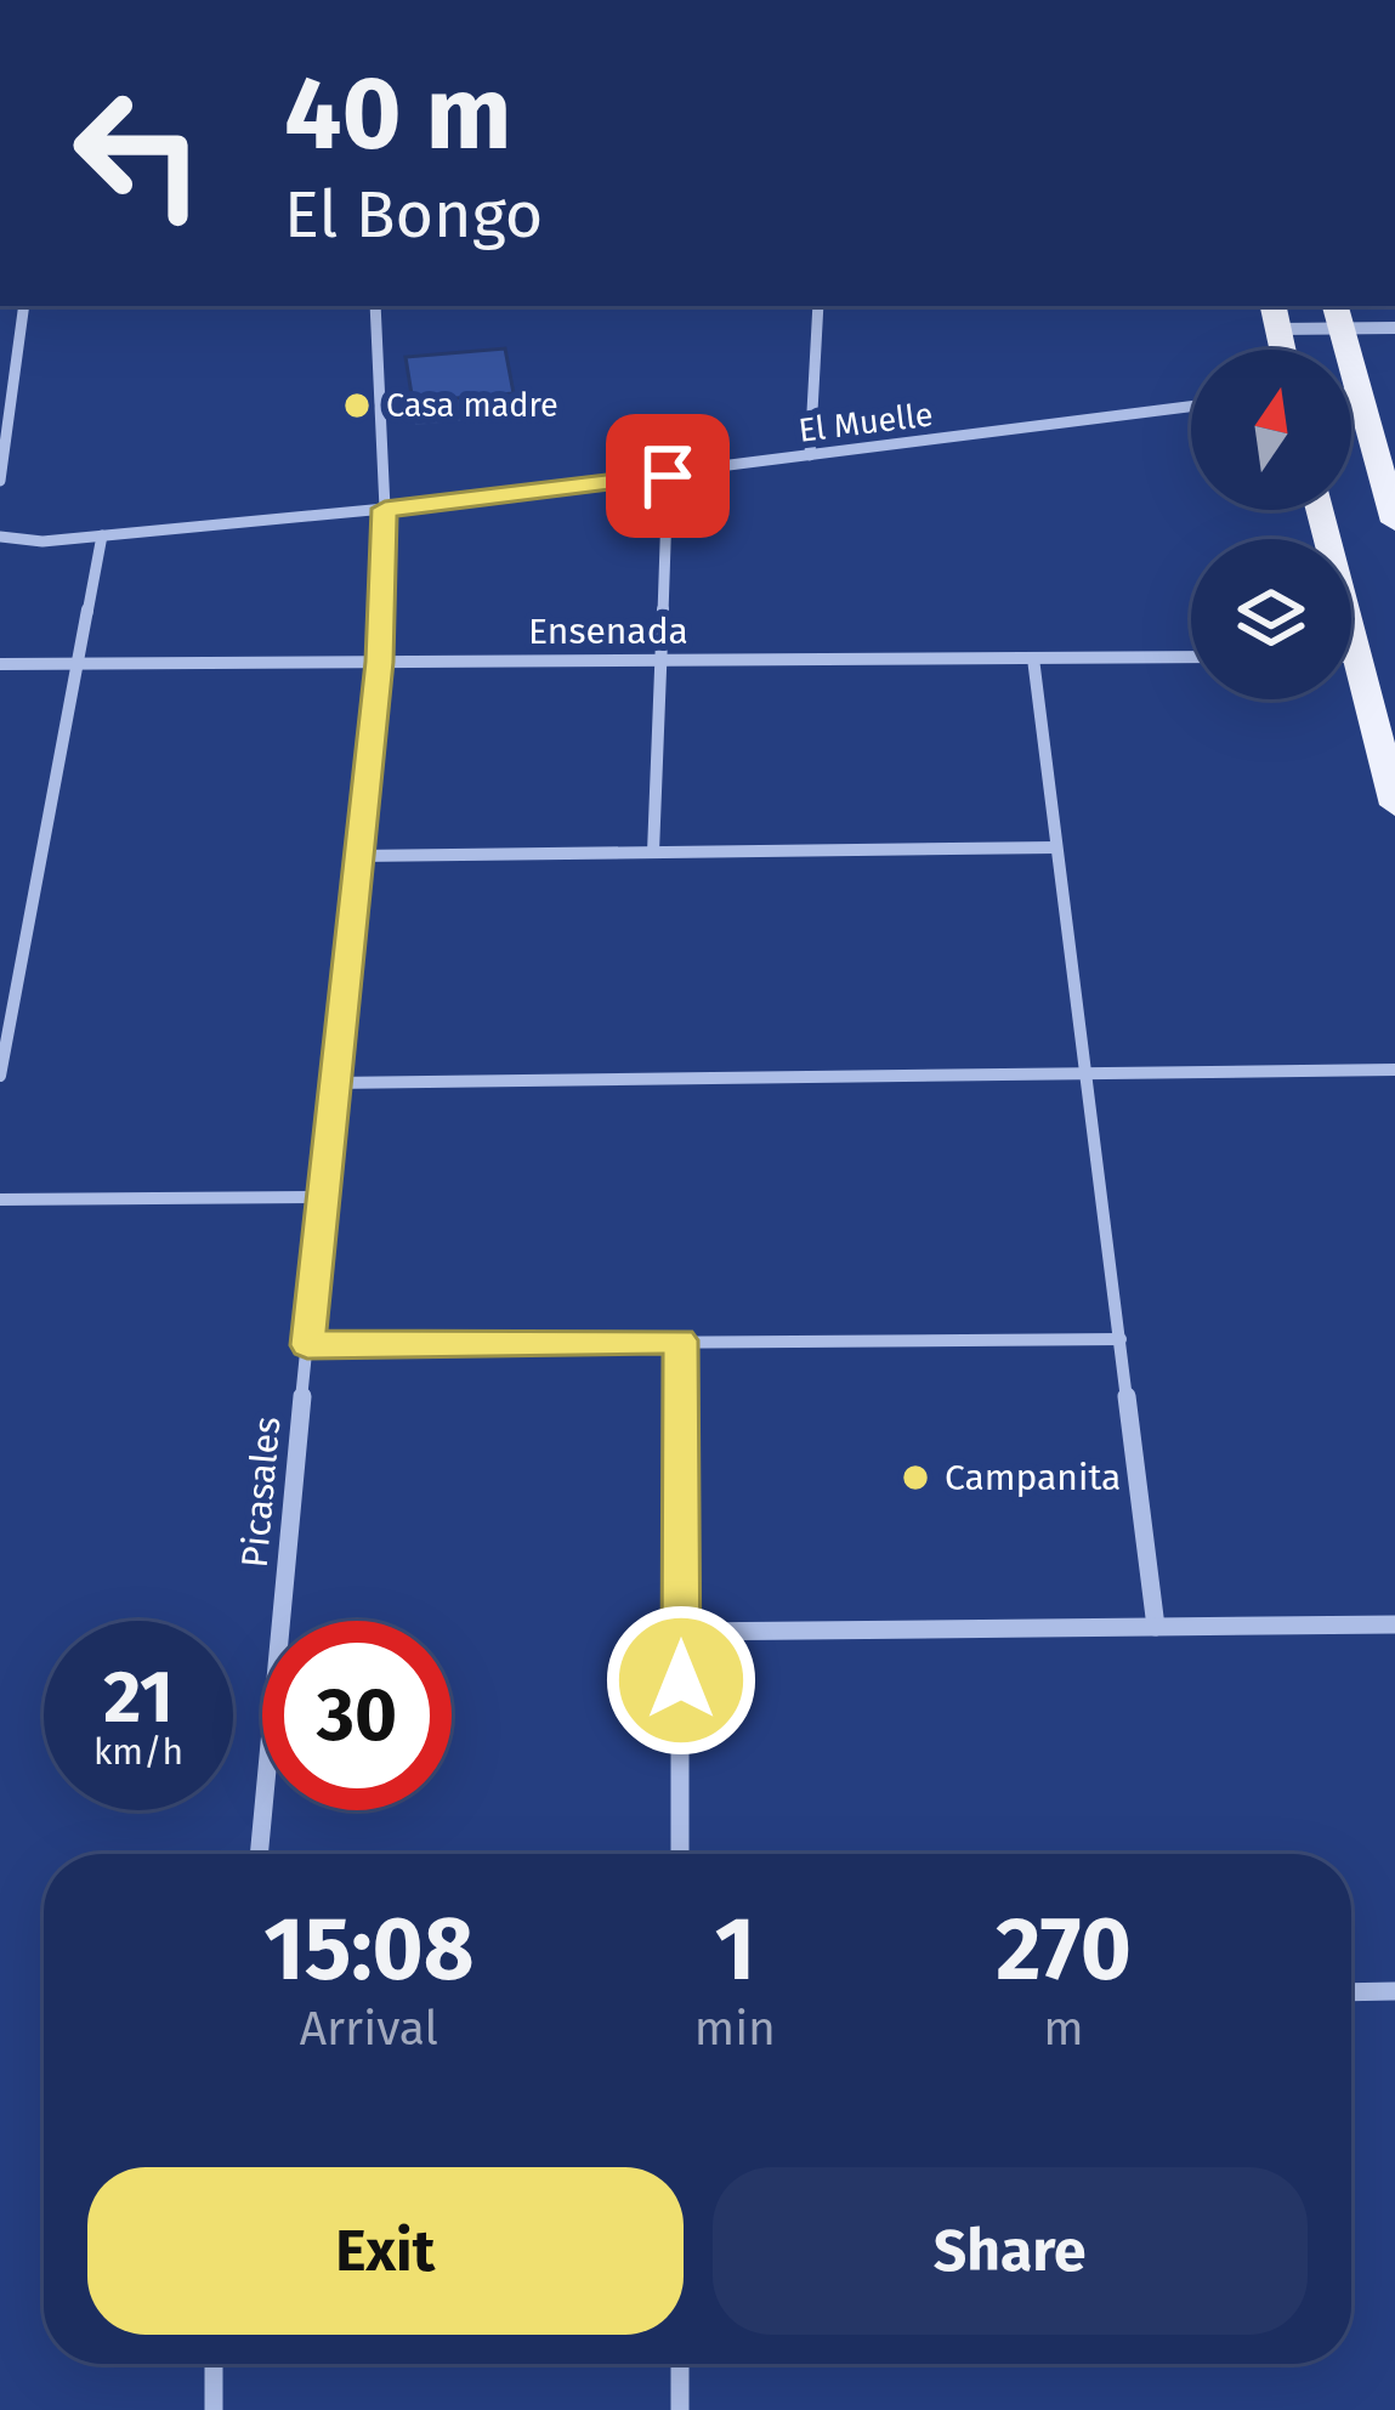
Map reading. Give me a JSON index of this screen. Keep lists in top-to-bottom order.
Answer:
{
  "streets": {
    "street": ["El Muelle", "Ensenada", "Picasales"]
  },
  "crossings": [
    ["El Muelle", "Picasales"],
    ["Ensenada", "Picasales"]
  ],
  "places": ["Casa madre", "Campanita"],
  "north": "top",
  "page": {
    "turn": ["40 m", "El Bongo"],
    "speed": "21 km/h",
    "limit": "30",
    "eta": [
      "15:08",
      "Arrival",
      "1",
      "min",
      "270",
      "m"
    ],
    "buttons": ["Exit", "Share"]
  }
}
